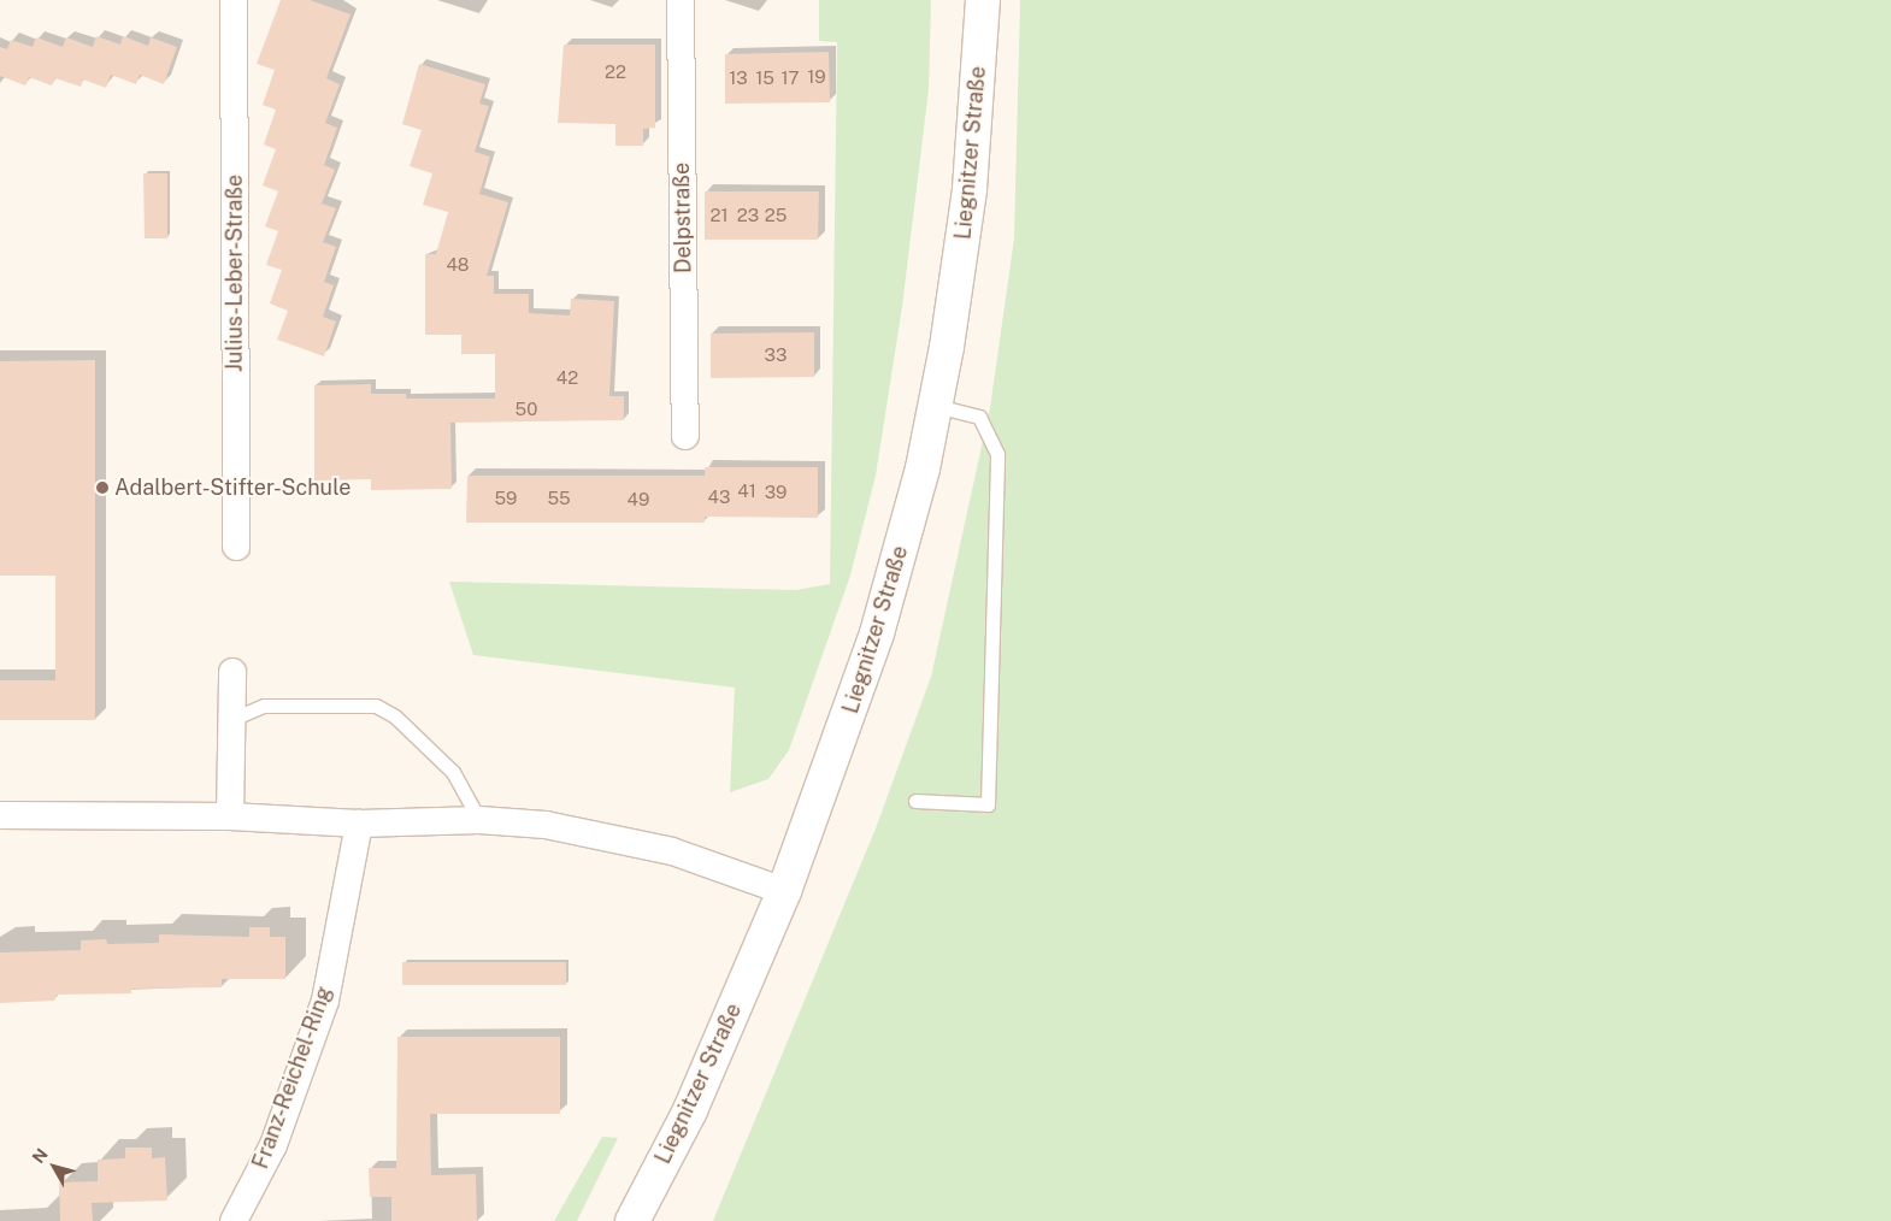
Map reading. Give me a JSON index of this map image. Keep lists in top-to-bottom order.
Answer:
{
  "streets": {
    "main road": ["Liegnitzer Straße"],
    "street": ["Delpstraße", "Julius-Leber-Straße", "Franz-Reichel-Ring"]
  },
  "places": ["Adalbert-Stifter-Schule"],
  "house_numbers": [
    "22",
    "19",
    "13",
    "15",
    "17",
    "21",
    "23",
    "25",
    "48",
    "33",
    "42",
    "50",
    "41",
    "39",
    "43",
    "59",
    "55",
    "49"
  ],
  "north": "top left"
}
